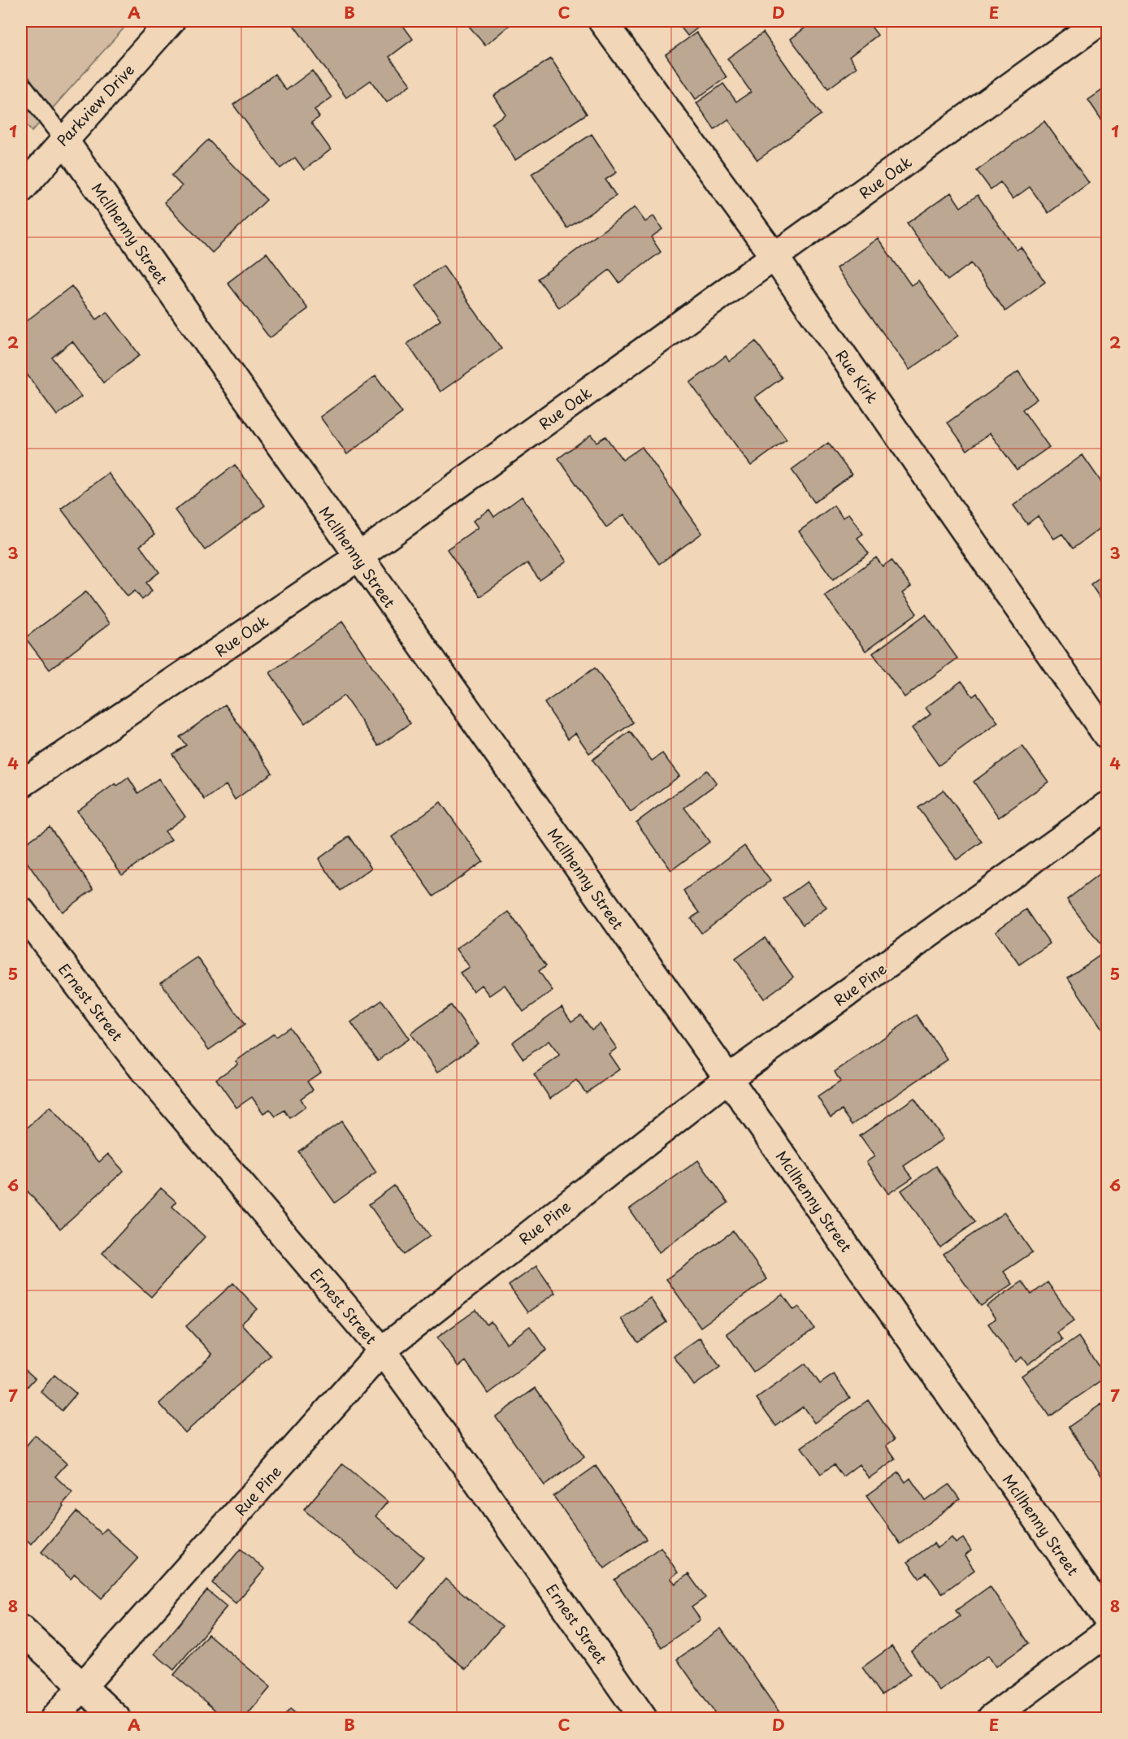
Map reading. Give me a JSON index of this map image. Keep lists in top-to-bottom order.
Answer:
{
  "streets": {
    "street": [
      "Parkview Drive",
      "Rue Oak",
      "McIlhenny Street",
      "Rue Kirk",
      "Rue Pine",
      "Ernest Street"
    ]
  },
  "crossings": [
    ["Parkview Drive", "McIlhenny Street"],
    ["Rue Oak", "McIlhenny Street"],
    ["Rue Oak", "Rue Kirk"],
    ["McIlhenny Street", "Rue Pine"],
    ["Rue Pine", "Ernest Street"]
  ],
  "grid": {
    "columns": [
      "A",
      "B",
      "C",
      "D",
      "E"
    ],
    "rows": [
      "1",
      "2",
      "3",
      "4",
      "5",
      "6",
      "7",
      "8"
    ]
  }
}
